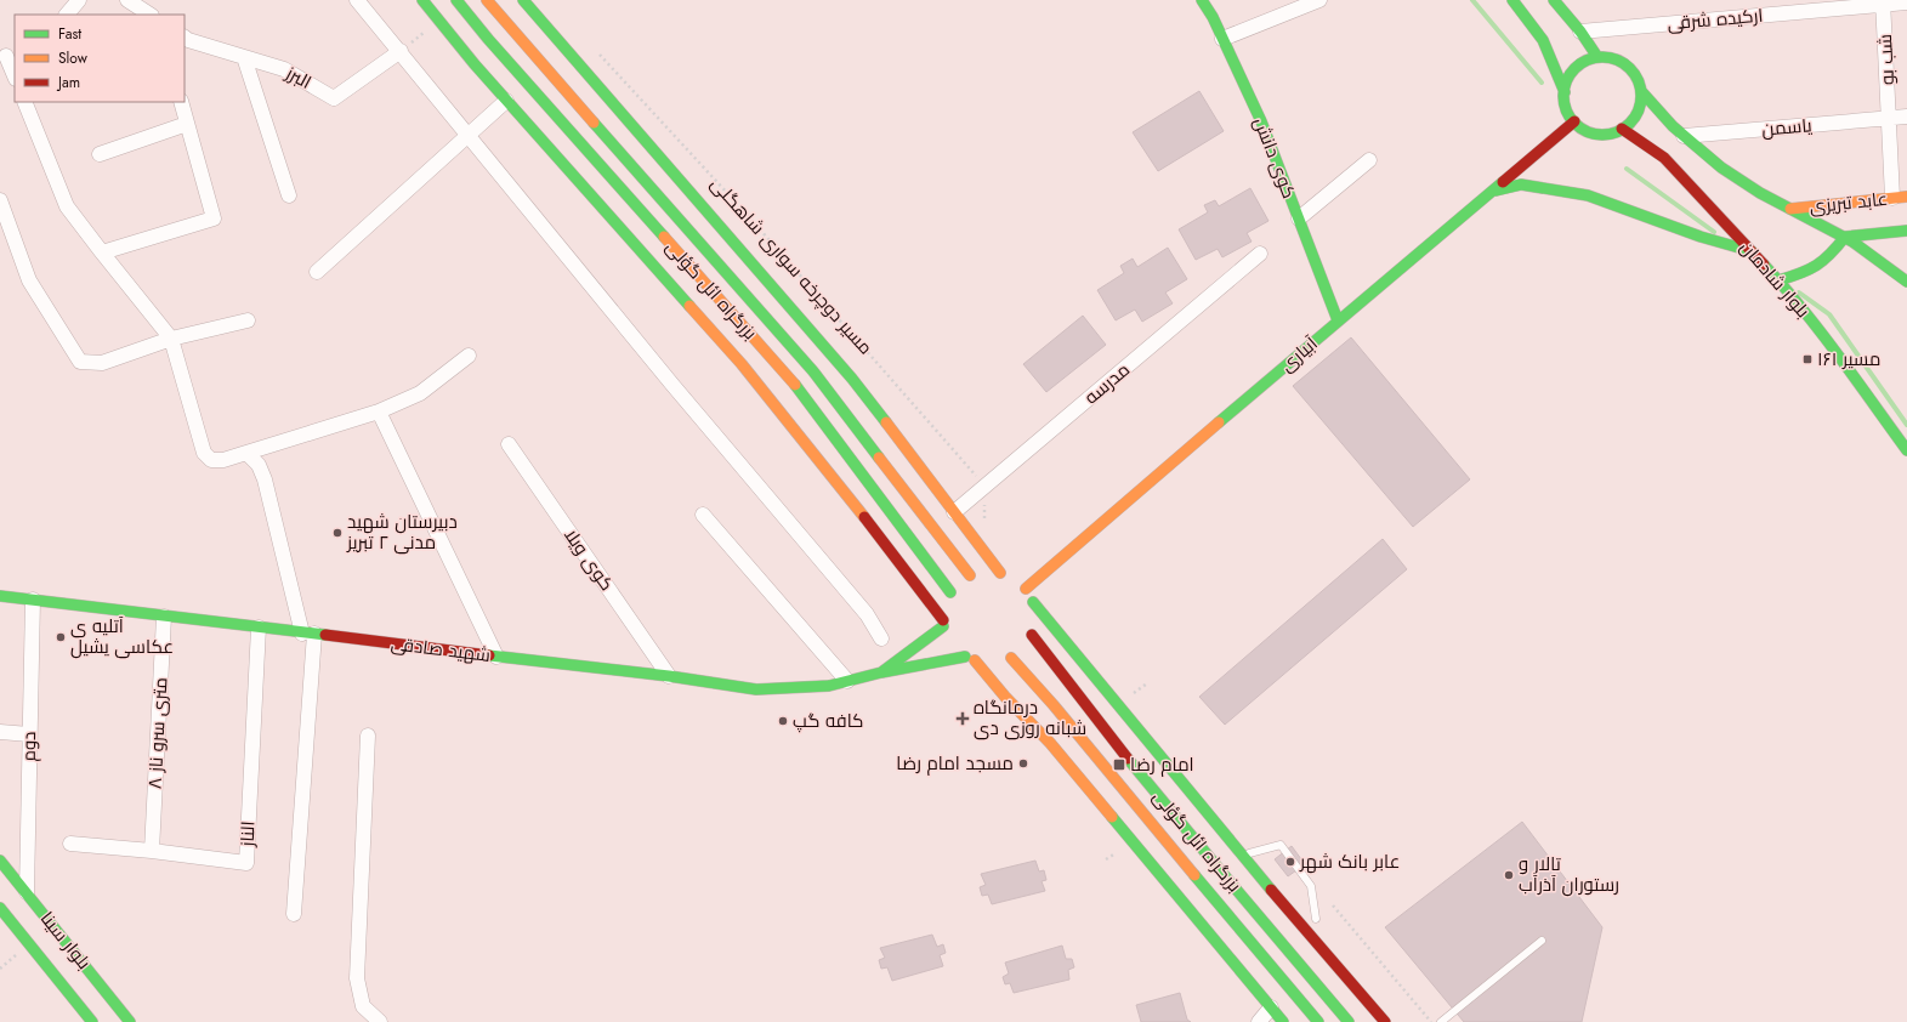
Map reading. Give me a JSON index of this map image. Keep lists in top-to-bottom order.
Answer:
{
  "streets": {
    "main road": [
      "کوی دانش",
      "عابد تبریزی",
      "بلوار شادمان",
      "بزرگراه ائل گؤلی",
      "آبیاری",
      "شهید صادقی",
      "بلوار سینا"
    ],
    "street": [
      "ارکیده شرقی",
      "شب بو",
      "البرز",
      "یاسمن",
      "مدرسه",
      "کوی ویلا",
      "۸ متری سرو ناز",
      "دوم",
      "الناز"
    ],
    "path": ["مسیر دوچرخه سواری شاهگلی"]
  },
  "crossings": [
    ["ارکیده شرقی", "شب بو"],
    ["شب بو", "یاسمن"],
    ["شب بو", "عابد تبریزی"],
    ["کوی دانش", "آبیاری"],
    ["مسیر دوچرخه سواری شاهگلی", "مدرسه"],
    ["بلوار شادمان", "آبیاری"],
    ["بزرگراه ائل گؤلی", "شهید صادقی"],
    ["کوی ویلا", "شهید صادقی"],
    ["شهید صادقی", "۸ متری سرو ناز"],
    ["شهید صادقی", "دوم"],
    ["شهید صادقی", "الناز"],
    ["۸ متری سرو ناز", "الناز"],
    ["دوم", "بلوار سینا"]
  ],
  "places": {
    "transit": ["مسیر ۱۶۱", "امام رضا"],
    "other": [
      "دبیرستان شهید مدنی ۲ تبریز",
      "آتلیه ی عکاسی یشیل",
      "کافه گپ",
      "مسجد امام رضا",
      "عابر بانک شهر",
      "تالار و رستوران آذرآب"
    ],
    "health": ["درمانگاه شبانه روزی دی"]
  },
  "legend": ["Fast", "Slow", "Jam"]
}
